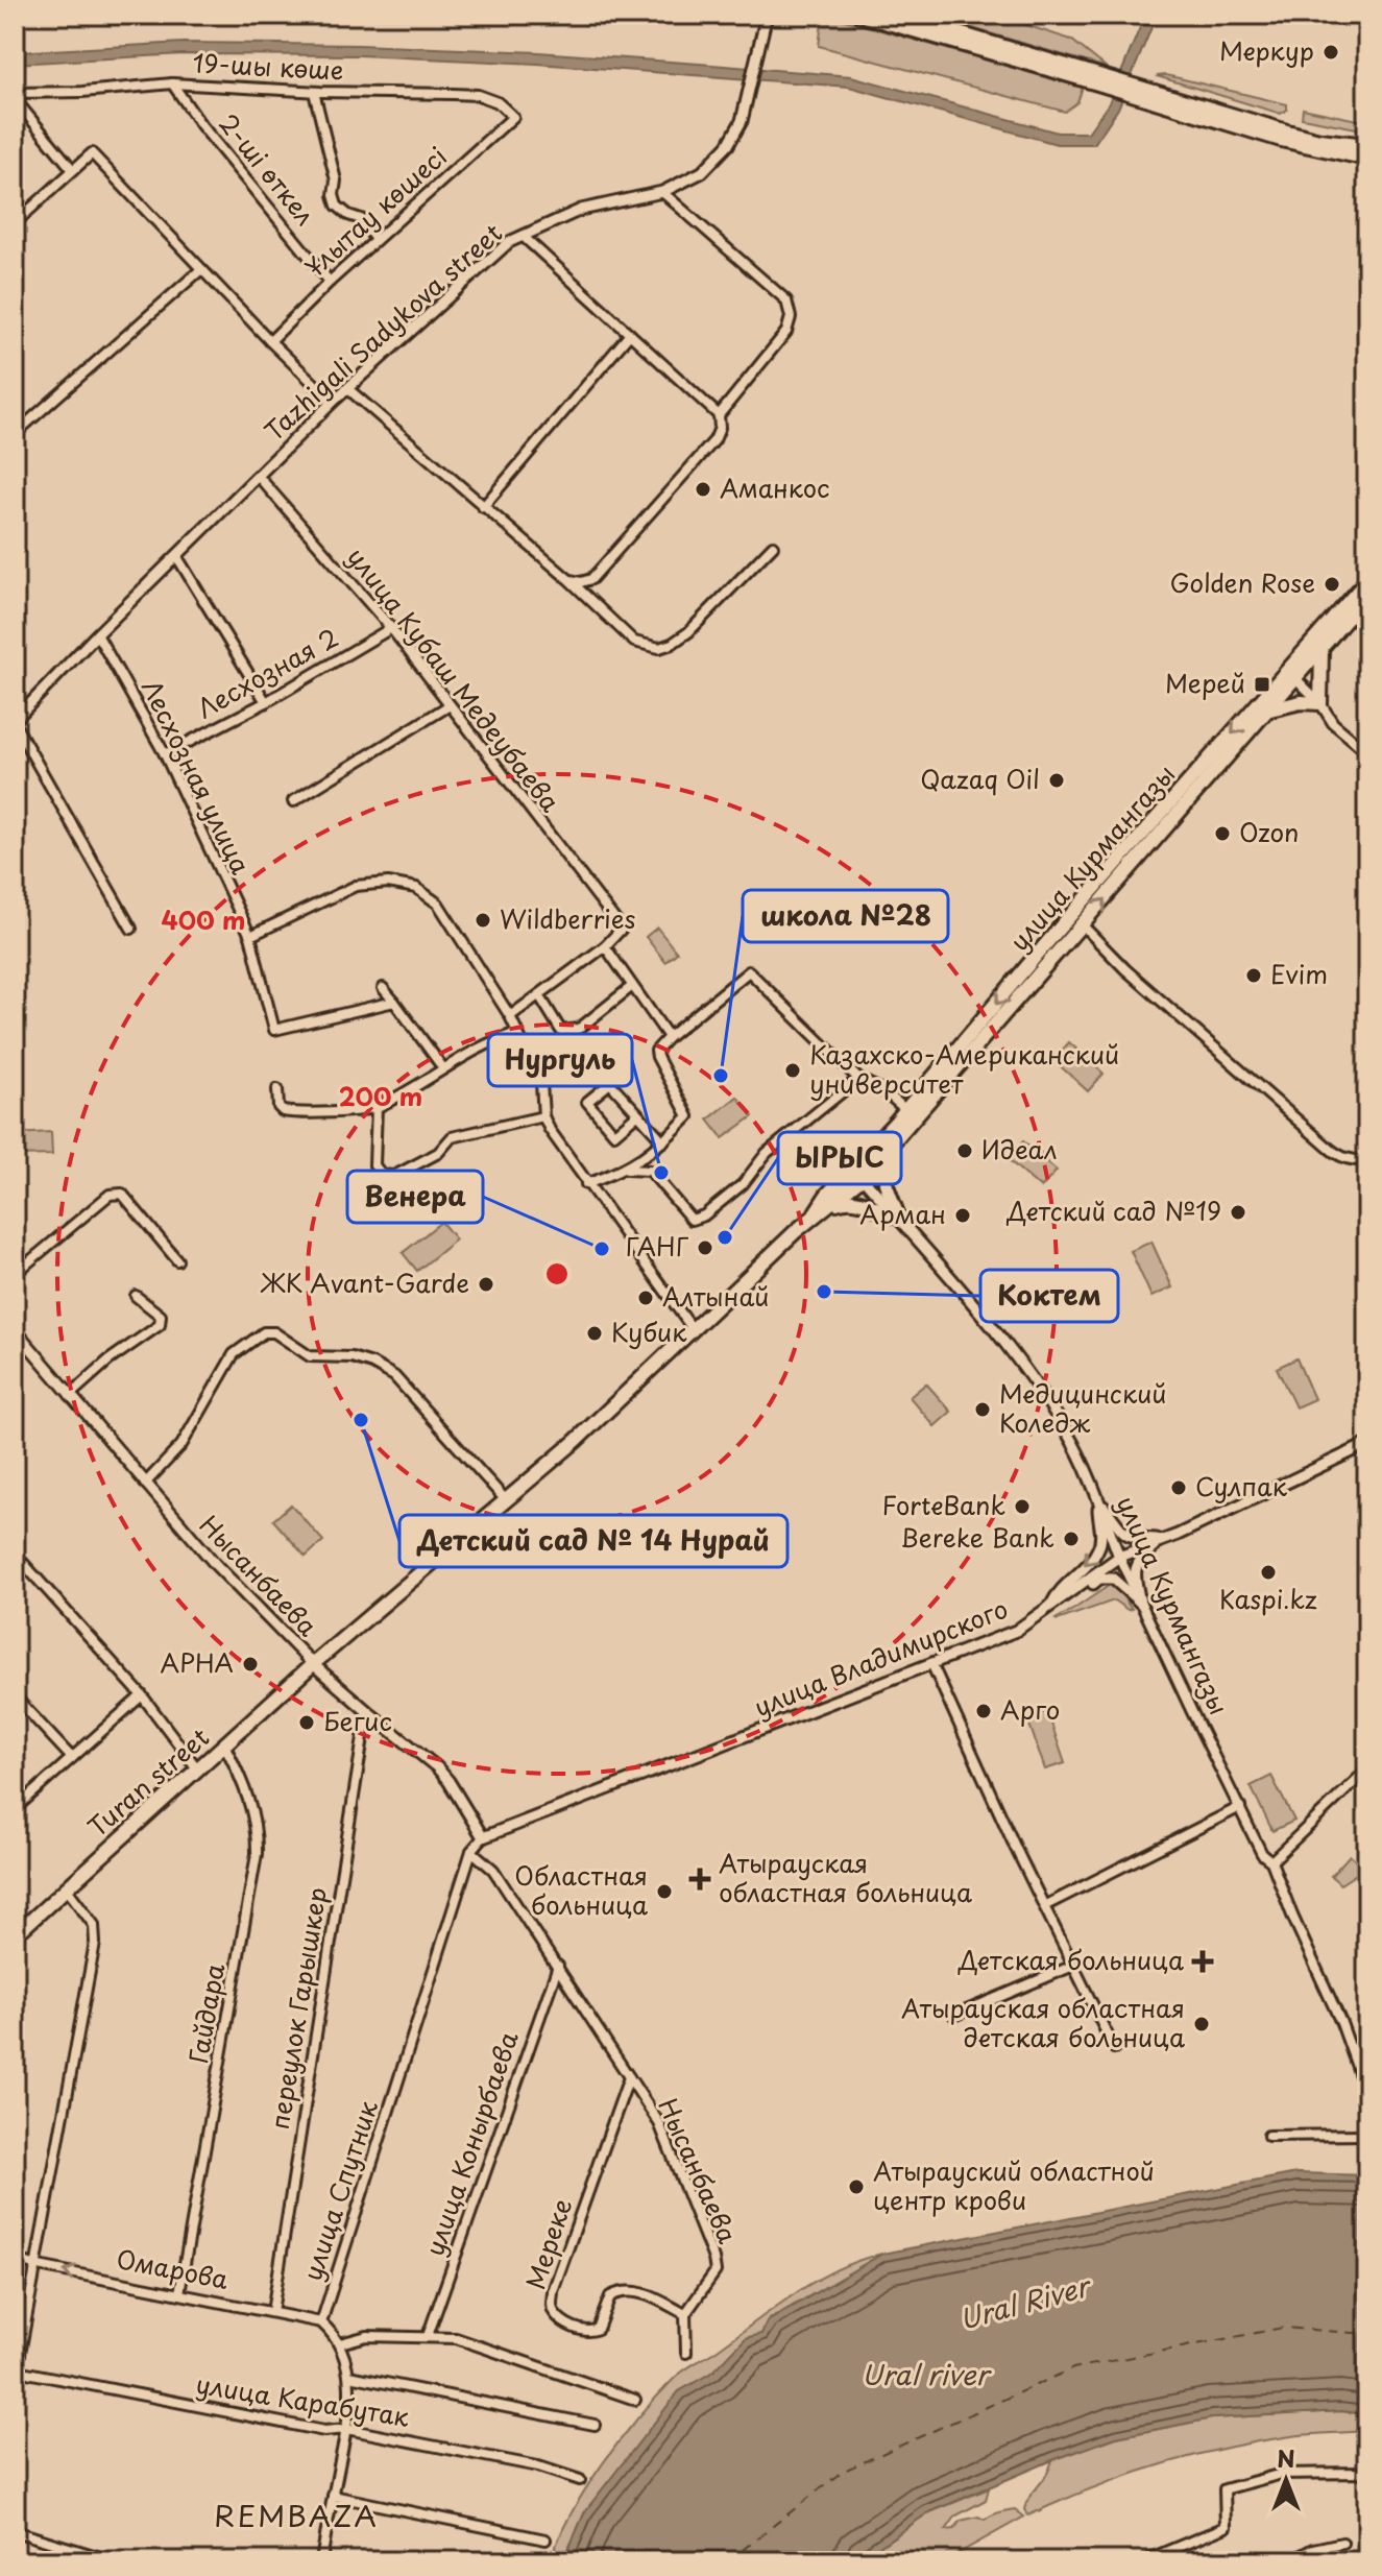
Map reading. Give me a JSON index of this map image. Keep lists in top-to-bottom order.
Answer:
{
  "streets": {
    "main road": ["улица Курмангазы", "Turan street"],
    "street": [
      "19-шы көше",
      "2-шi өткел",
      "Ұлытау көшесi",
      "Tazhigali Sadykova street",
      "Лесхозная 2",
      "улица Кубаш Медеубаева",
      "Лесхозная улица",
      "Нысанбаева",
      "улица Владимирского",
      "переулок Гарышкер",
      "Гайдара",
      "улица Конырбаева",
      "улица Спутник",
      "Мереке",
      "Омарова",
      "улица Карабутак"
    ]
  },
  "crossings": [
    ["19-шы көше", "2-шi өткел"],
    ["19-шы көше", "Ұлытау көшесi"],
    ["2-шi өткел", "Ұлытау көшесi"],
    ["Tazhigali Sadykova street", "улица Кубаш Медеубаева"],
    ["Tazhigali Sadykova street", "Лесхозная улица"],
    ["Лесхозная 2", "улица Кубаш Медеубаева"],
    ["Лесхозная 2", "Лесхозная улица"],
    ["улица Курмангазы", "Нысанбаева"],
    ["улица Курмангазы", "улица Владимирского"],
    ["улица Курмангазы", "Turan street"],
    ["Нысанбаева", "улица Владимирского"],
    ["Нысанбаева", "Turan street"],
    ["Нысанбаева", "переулок Гарышкер"],
    ["Нысанбаева", "улица Конырбаева"],
    ["Нысанбаева", "улица Спутник"],
    ["Нысанбаева", "Мереке"],
    ["улица Владимирского", "улица Спутник"],
    ["Turan street", "Гайдара"],
    ["переулок Гарышкер", "Омарова"],
    ["Гайдара", "Омарова"],
    ["улица Спутник", "Омарова"]
  ],
  "one_way": ["Омарова"],
  "districts": ["REMBAZA"],
  "water": ["Ural River", "Ural river"],
  "places": {
    "other": [
      "Меркур",
      "Аманкос",
      "Golden Rose",
      "Qazaq Oil",
      "Ozon",
      "Wildberries",
      "Evim",
      "Казахско-Американский университет",
      "школа №28",
      "Идеал",
      "Нургуль",
      "Детский сад №19",
      "Арман",
      "ЫРЫС",
      "ГАНГ",
      "Венера",
      "ЖК Avant-Garde",
      "Коктем",
      "Алтынай",
      "Кубик",
      "Медицинский Коледж",
      "Детский сад № 14 Нурай",
      "Сулпак",
      "ForteBank",
      "Bereke Bank",
      "Kaspi.kz",
      "АРНА",
      "Арго",
      "Бегис",
      "Областная больница",
      "Атырауская областная детская больница",
      "Атырауский областной центр крови"
    ],
    "transit": ["Мерей"],
    "health": ["Атырауская областная больница", "Детская больница"]
  },
  "north": "top",
  "rings": ["400 m", "200 m"]
}
